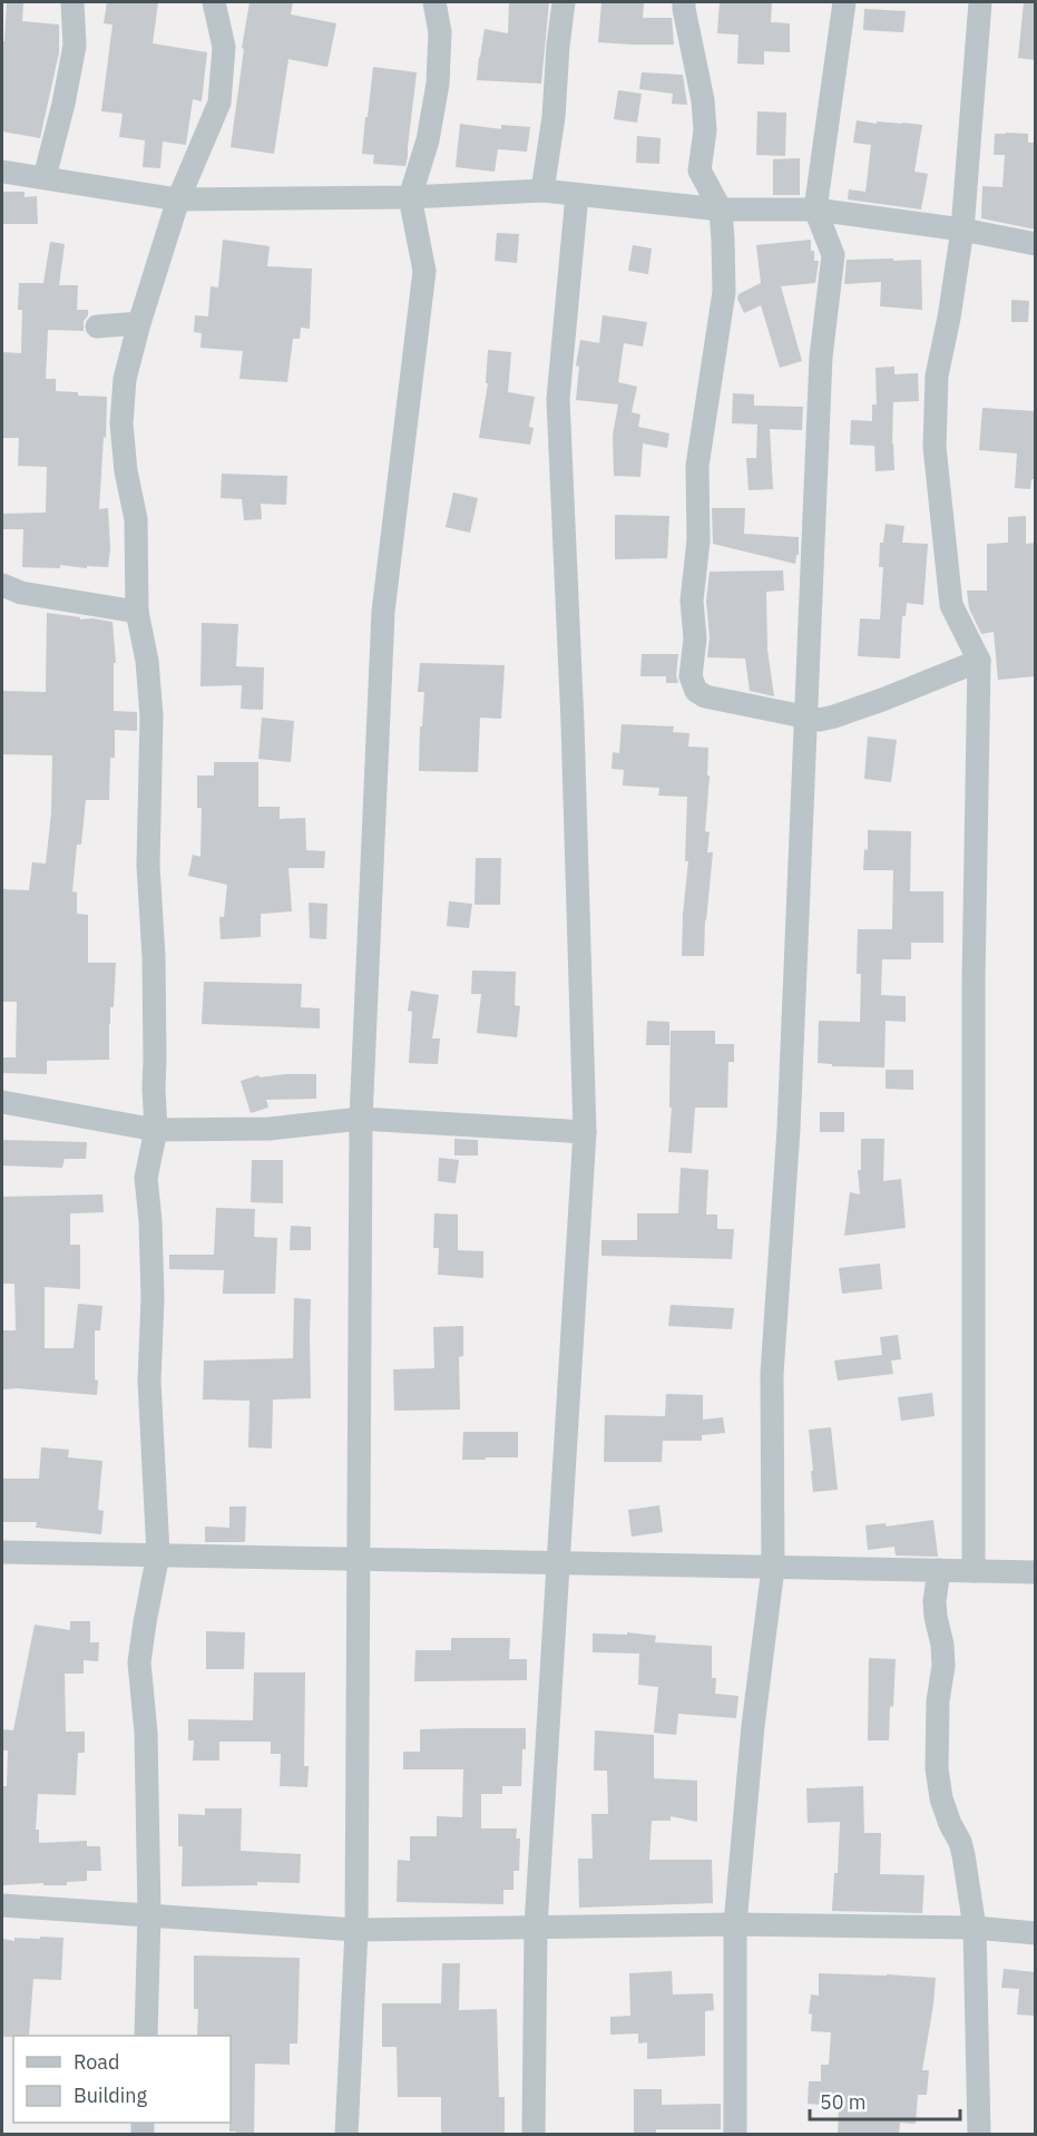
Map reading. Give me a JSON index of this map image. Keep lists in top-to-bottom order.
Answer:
{
  "legend": ["Road", "Building"],
  "scale_bar": "50 m"
}
